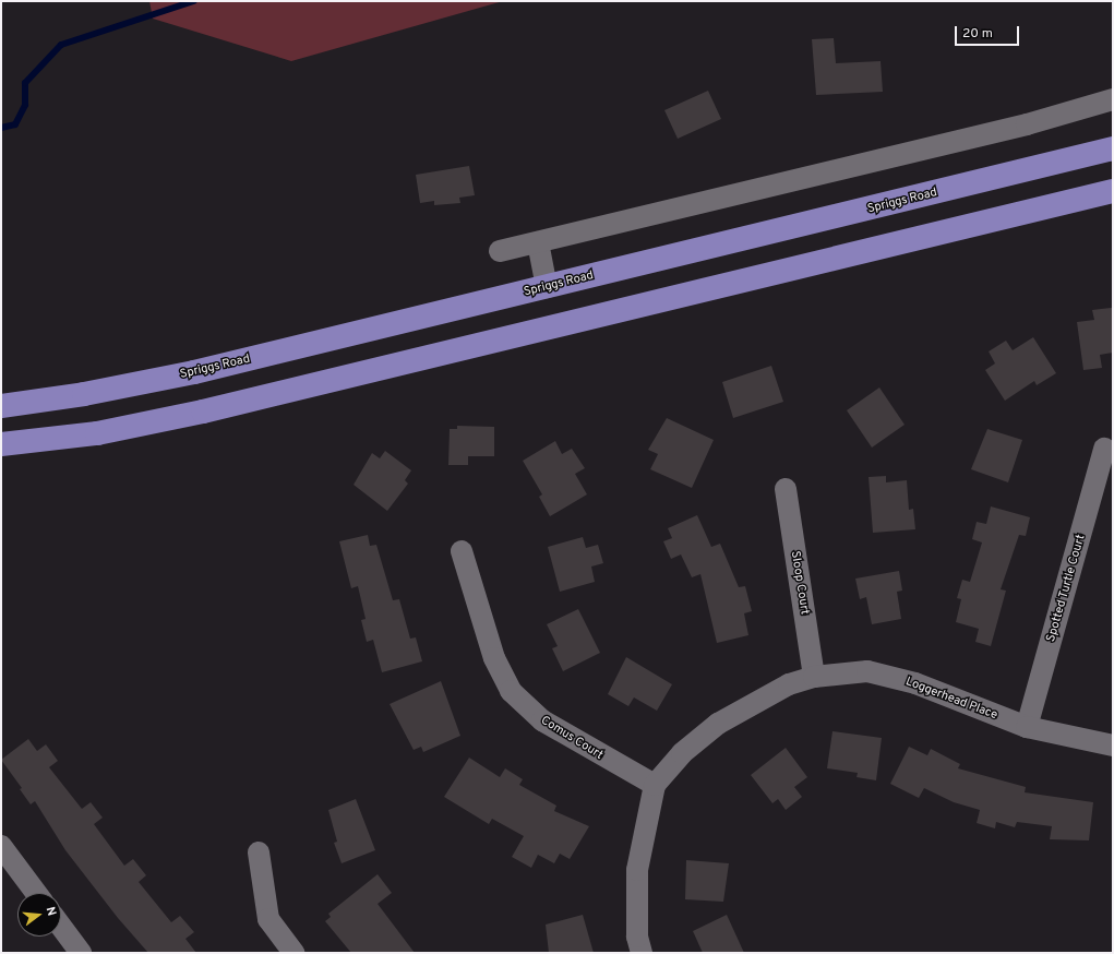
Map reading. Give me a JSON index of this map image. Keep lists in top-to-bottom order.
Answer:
{
  "streets": {
    "main road": ["Spriggs Road"],
    "street": [
      "Sloop Court",
      "Spotted Turtle Court",
      "Loggerhead Place",
      "Comus Court"
    ]
  },
  "crossings": [
    ["Sloop Court", "Loggerhead Place"],
    ["Spotted Turtle Court", "Loggerhead Place"],
    ["Loggerhead Place", "Comus Court"]
  ],
  "scale_bar": "20 m",
  "north": "right"
}
